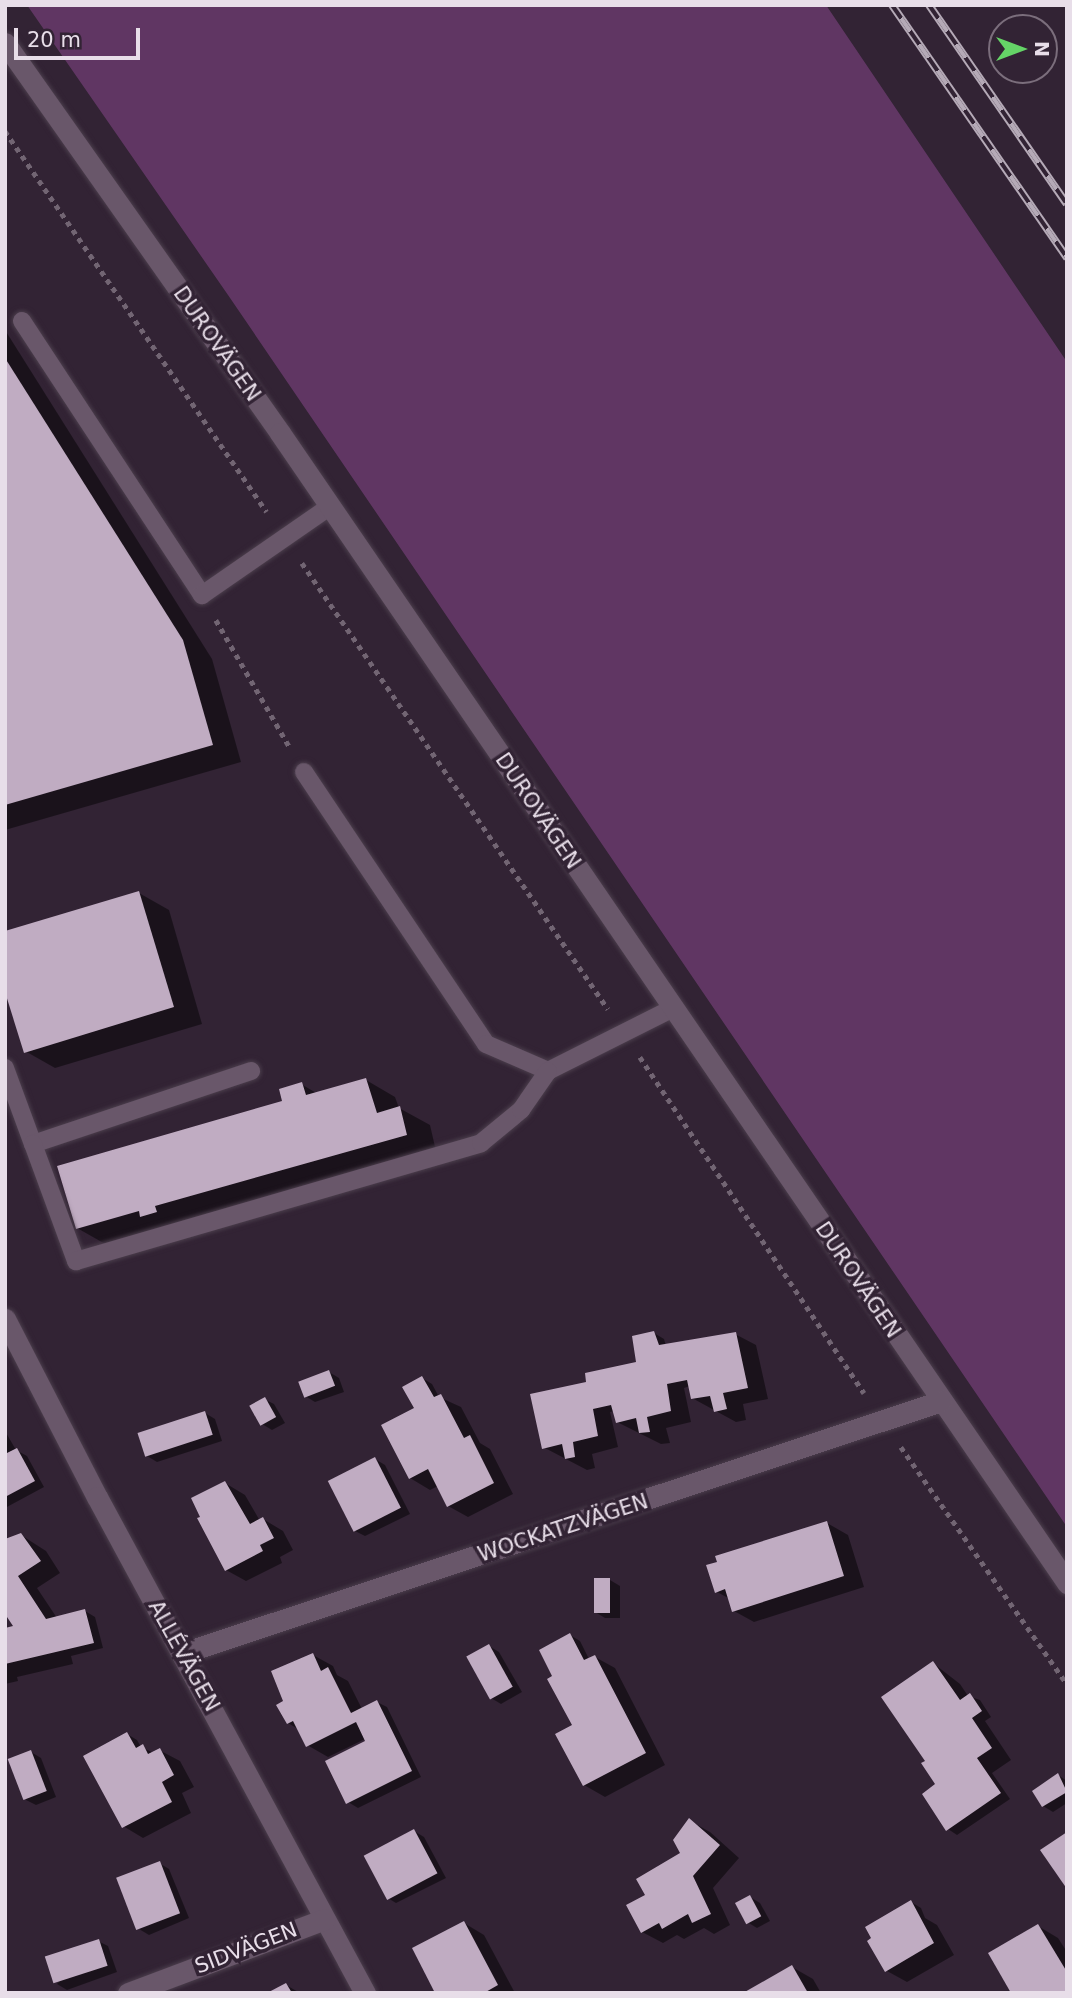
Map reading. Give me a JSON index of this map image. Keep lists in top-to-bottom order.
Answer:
{
  "streets": {
    "street": [
      "DUROVÄGEN",
      "WOCKATZVÄGEN",
      "ALLÉVÄGEN",
      "SIDVÄGEN"
    ]
  },
  "crossings": [
    ["DUROVÄGEN", "WOCKATZVÄGEN"],
    ["WOCKATZVÄGEN", "ALLÉVÄGEN"],
    ["ALLÉVÄGEN", "SIDVÄGEN"]
  ],
  "scale_bar": "20 m",
  "north": "right"
}
